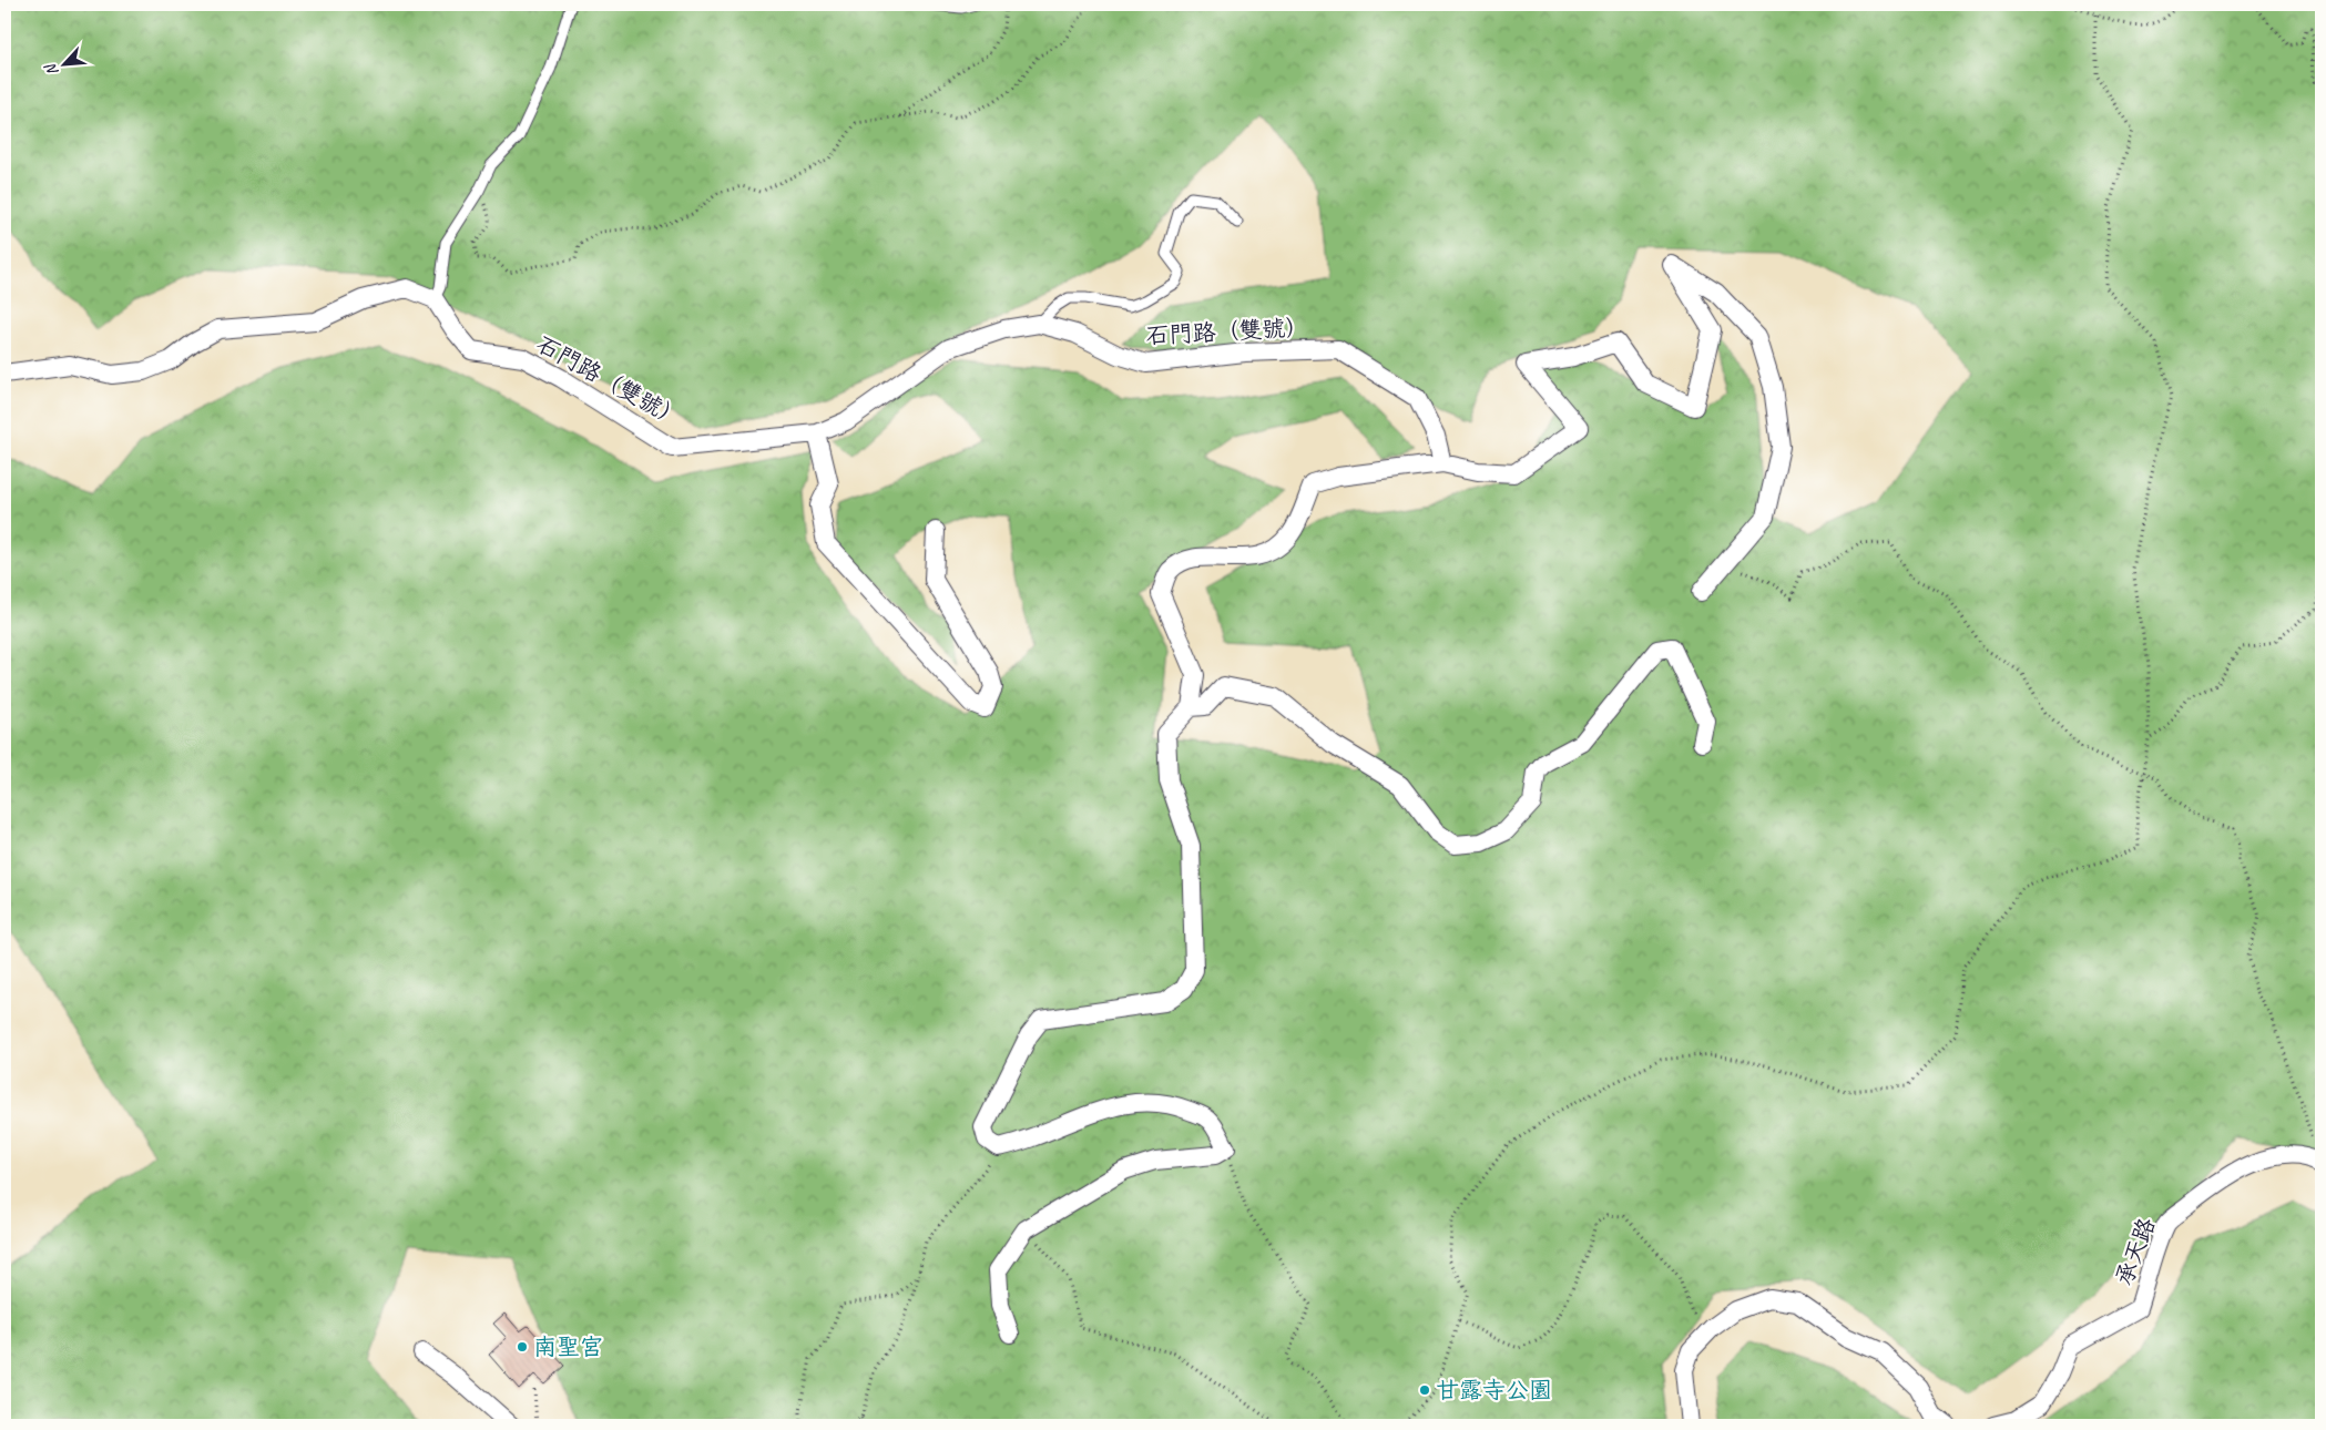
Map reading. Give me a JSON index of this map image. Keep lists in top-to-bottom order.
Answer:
{
  "streets": {
    "street": ["石門路（雙號）", "承天路"]
  },
  "places": ["南聖宮", "甘露寺公園"],
  "north": "bottom left"
}
